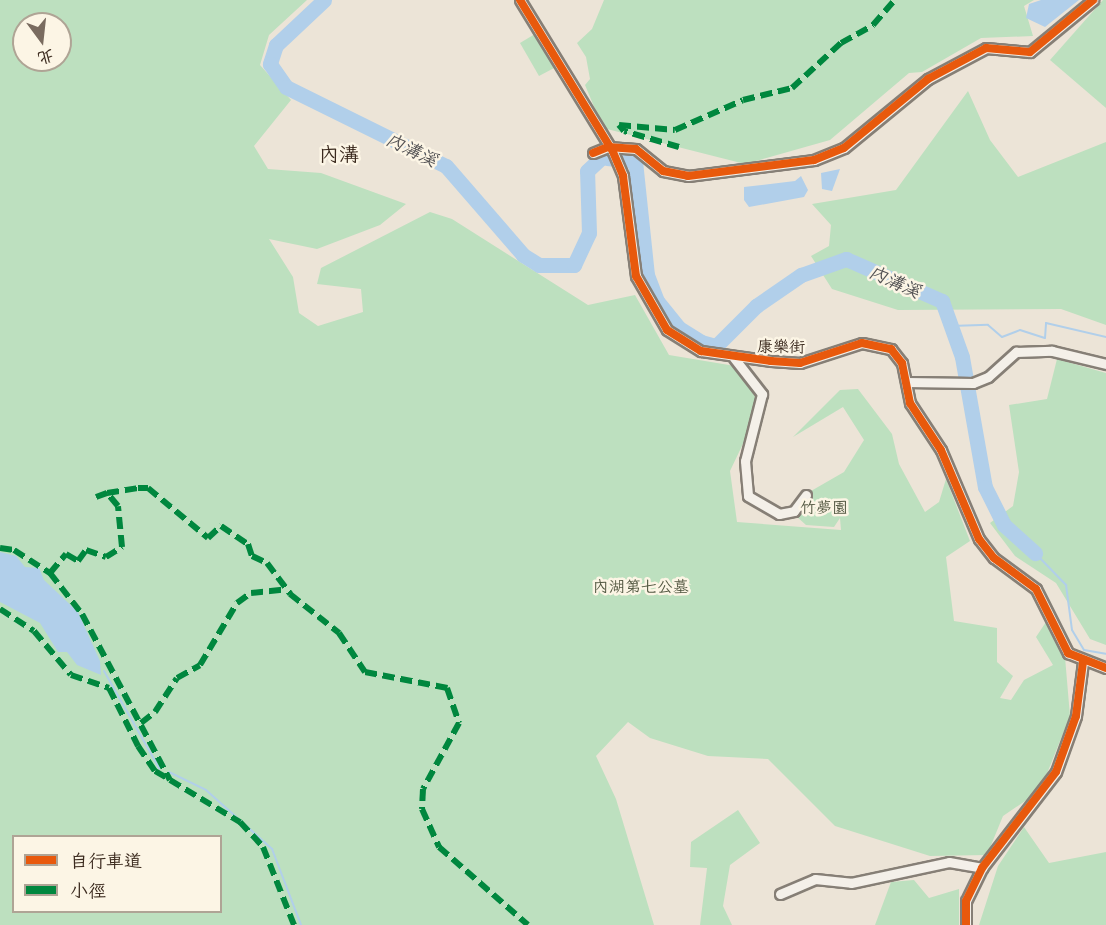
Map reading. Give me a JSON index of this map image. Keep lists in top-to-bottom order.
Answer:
{
  "streets": {
    "street": ["康樂街"]
  },
  "districts": ["內溝"],
  "water": ["內溝溪"],
  "parks": ["竹夢園", "內湖第七公墓"],
  "legend": ["自行車道", "小徑"],
  "north": "bottom"
}
